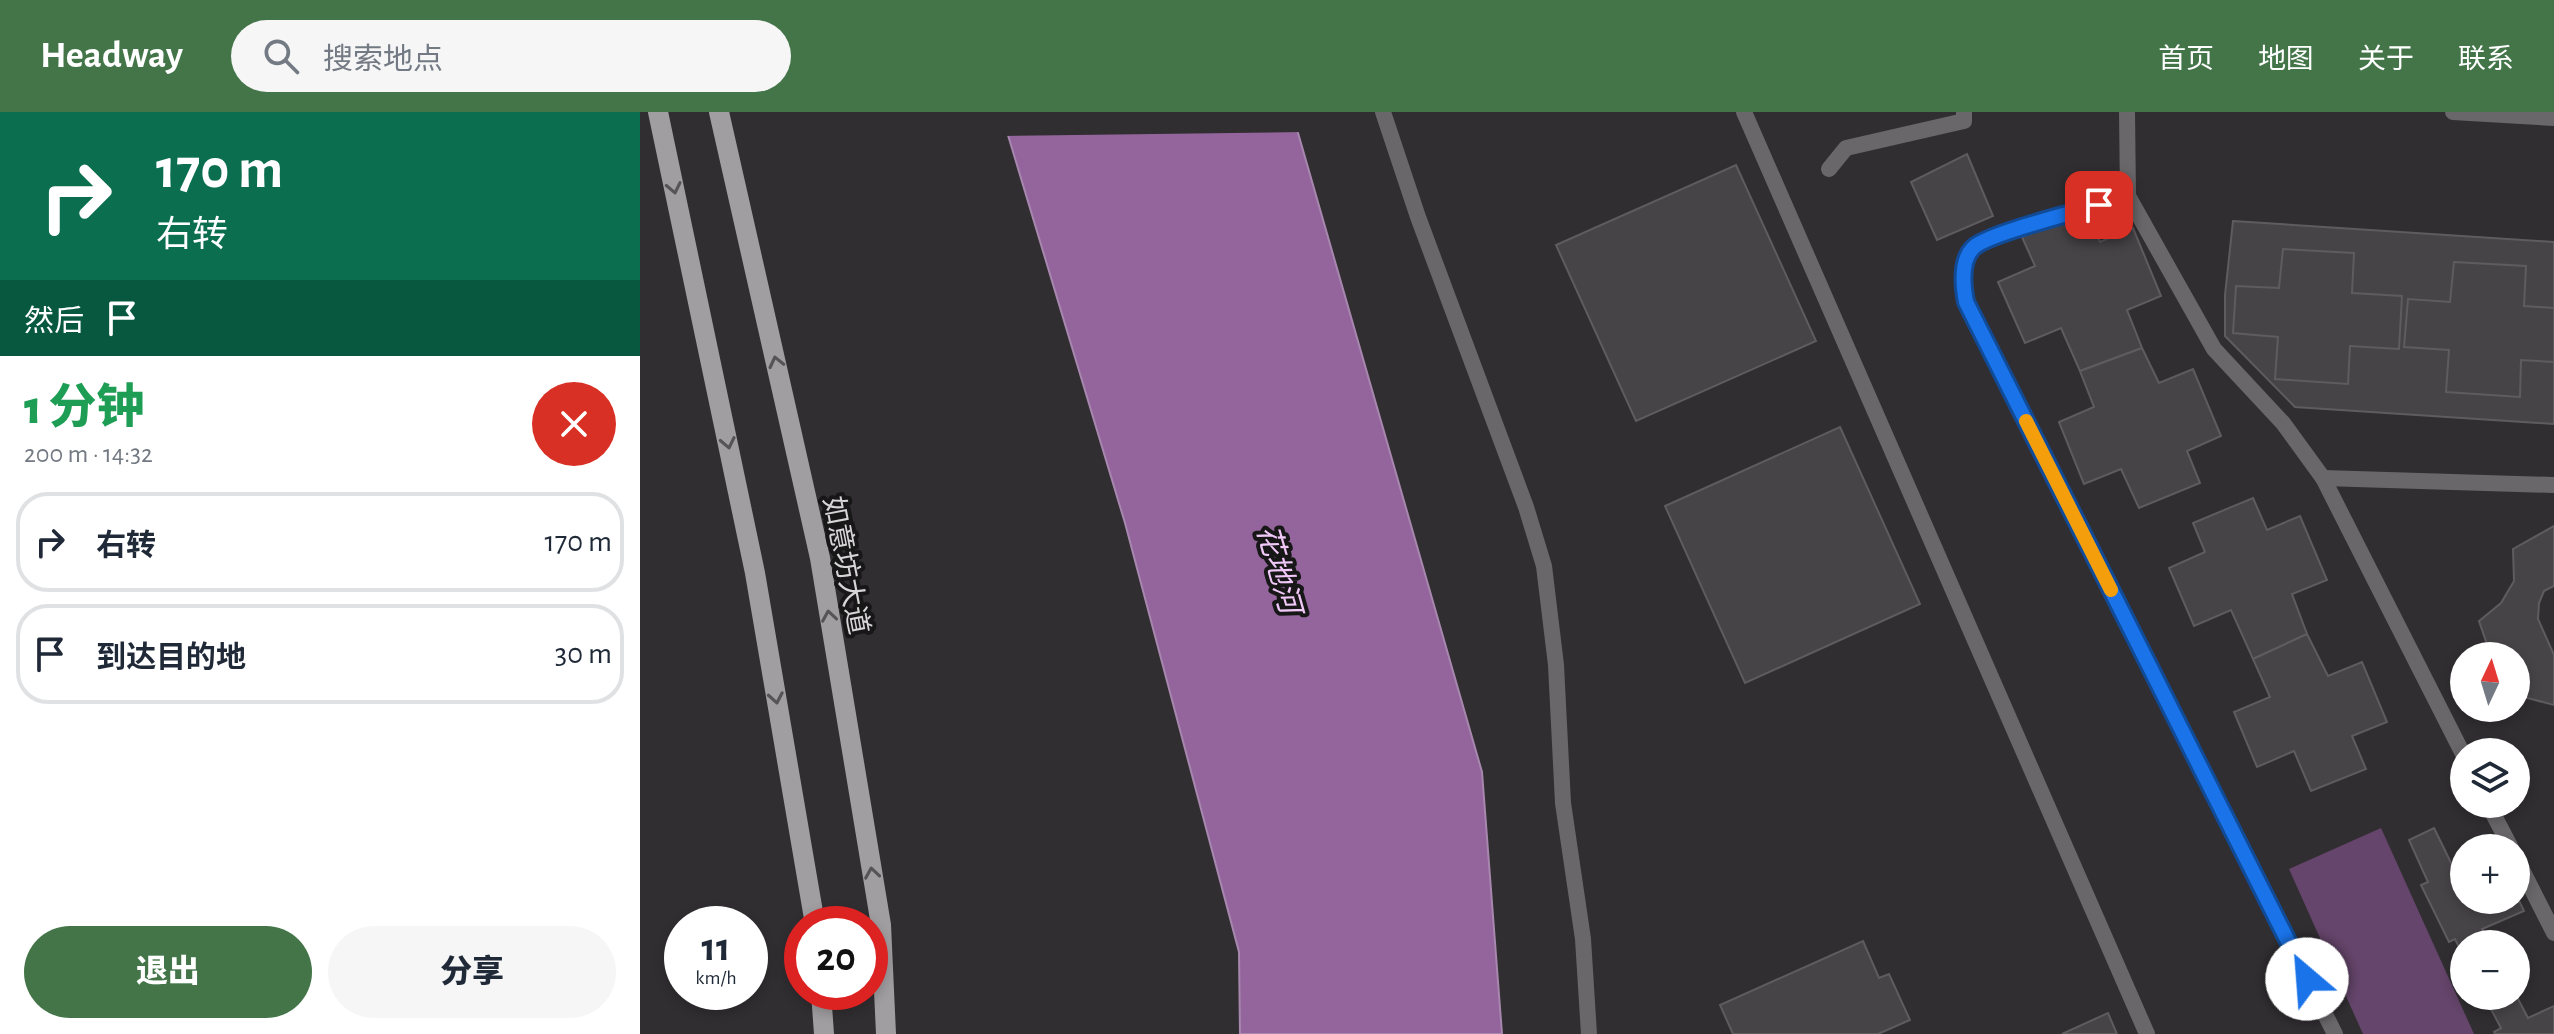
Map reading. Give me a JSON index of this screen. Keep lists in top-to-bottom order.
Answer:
{
  "streets": {
    "main road": ["如意坊大道"]
  },
  "water": ["花地河"],
  "north": "top",
  "page": {
    "header": "Headway",
    "search": "搜索地点",
    "nav": [
      "首页",
      "地图",
      "关于",
      "联系"
    ],
    "turn": ["170 m", "右转"],
    "then": "然后",
    "heading": ["1 分钟", "200 m · 14:32"],
    "list": [
      {
        "name": "右转",
        "value": "170 m"
      },
      {
        "name": "到达目的地",
        "value": "30 m"
      }
    ],
    "map_buttons": ["+", "−"],
    "speed": "11 km/h",
    "limit": "20",
    "buttons": ["退出", "分享"]
  }
}
